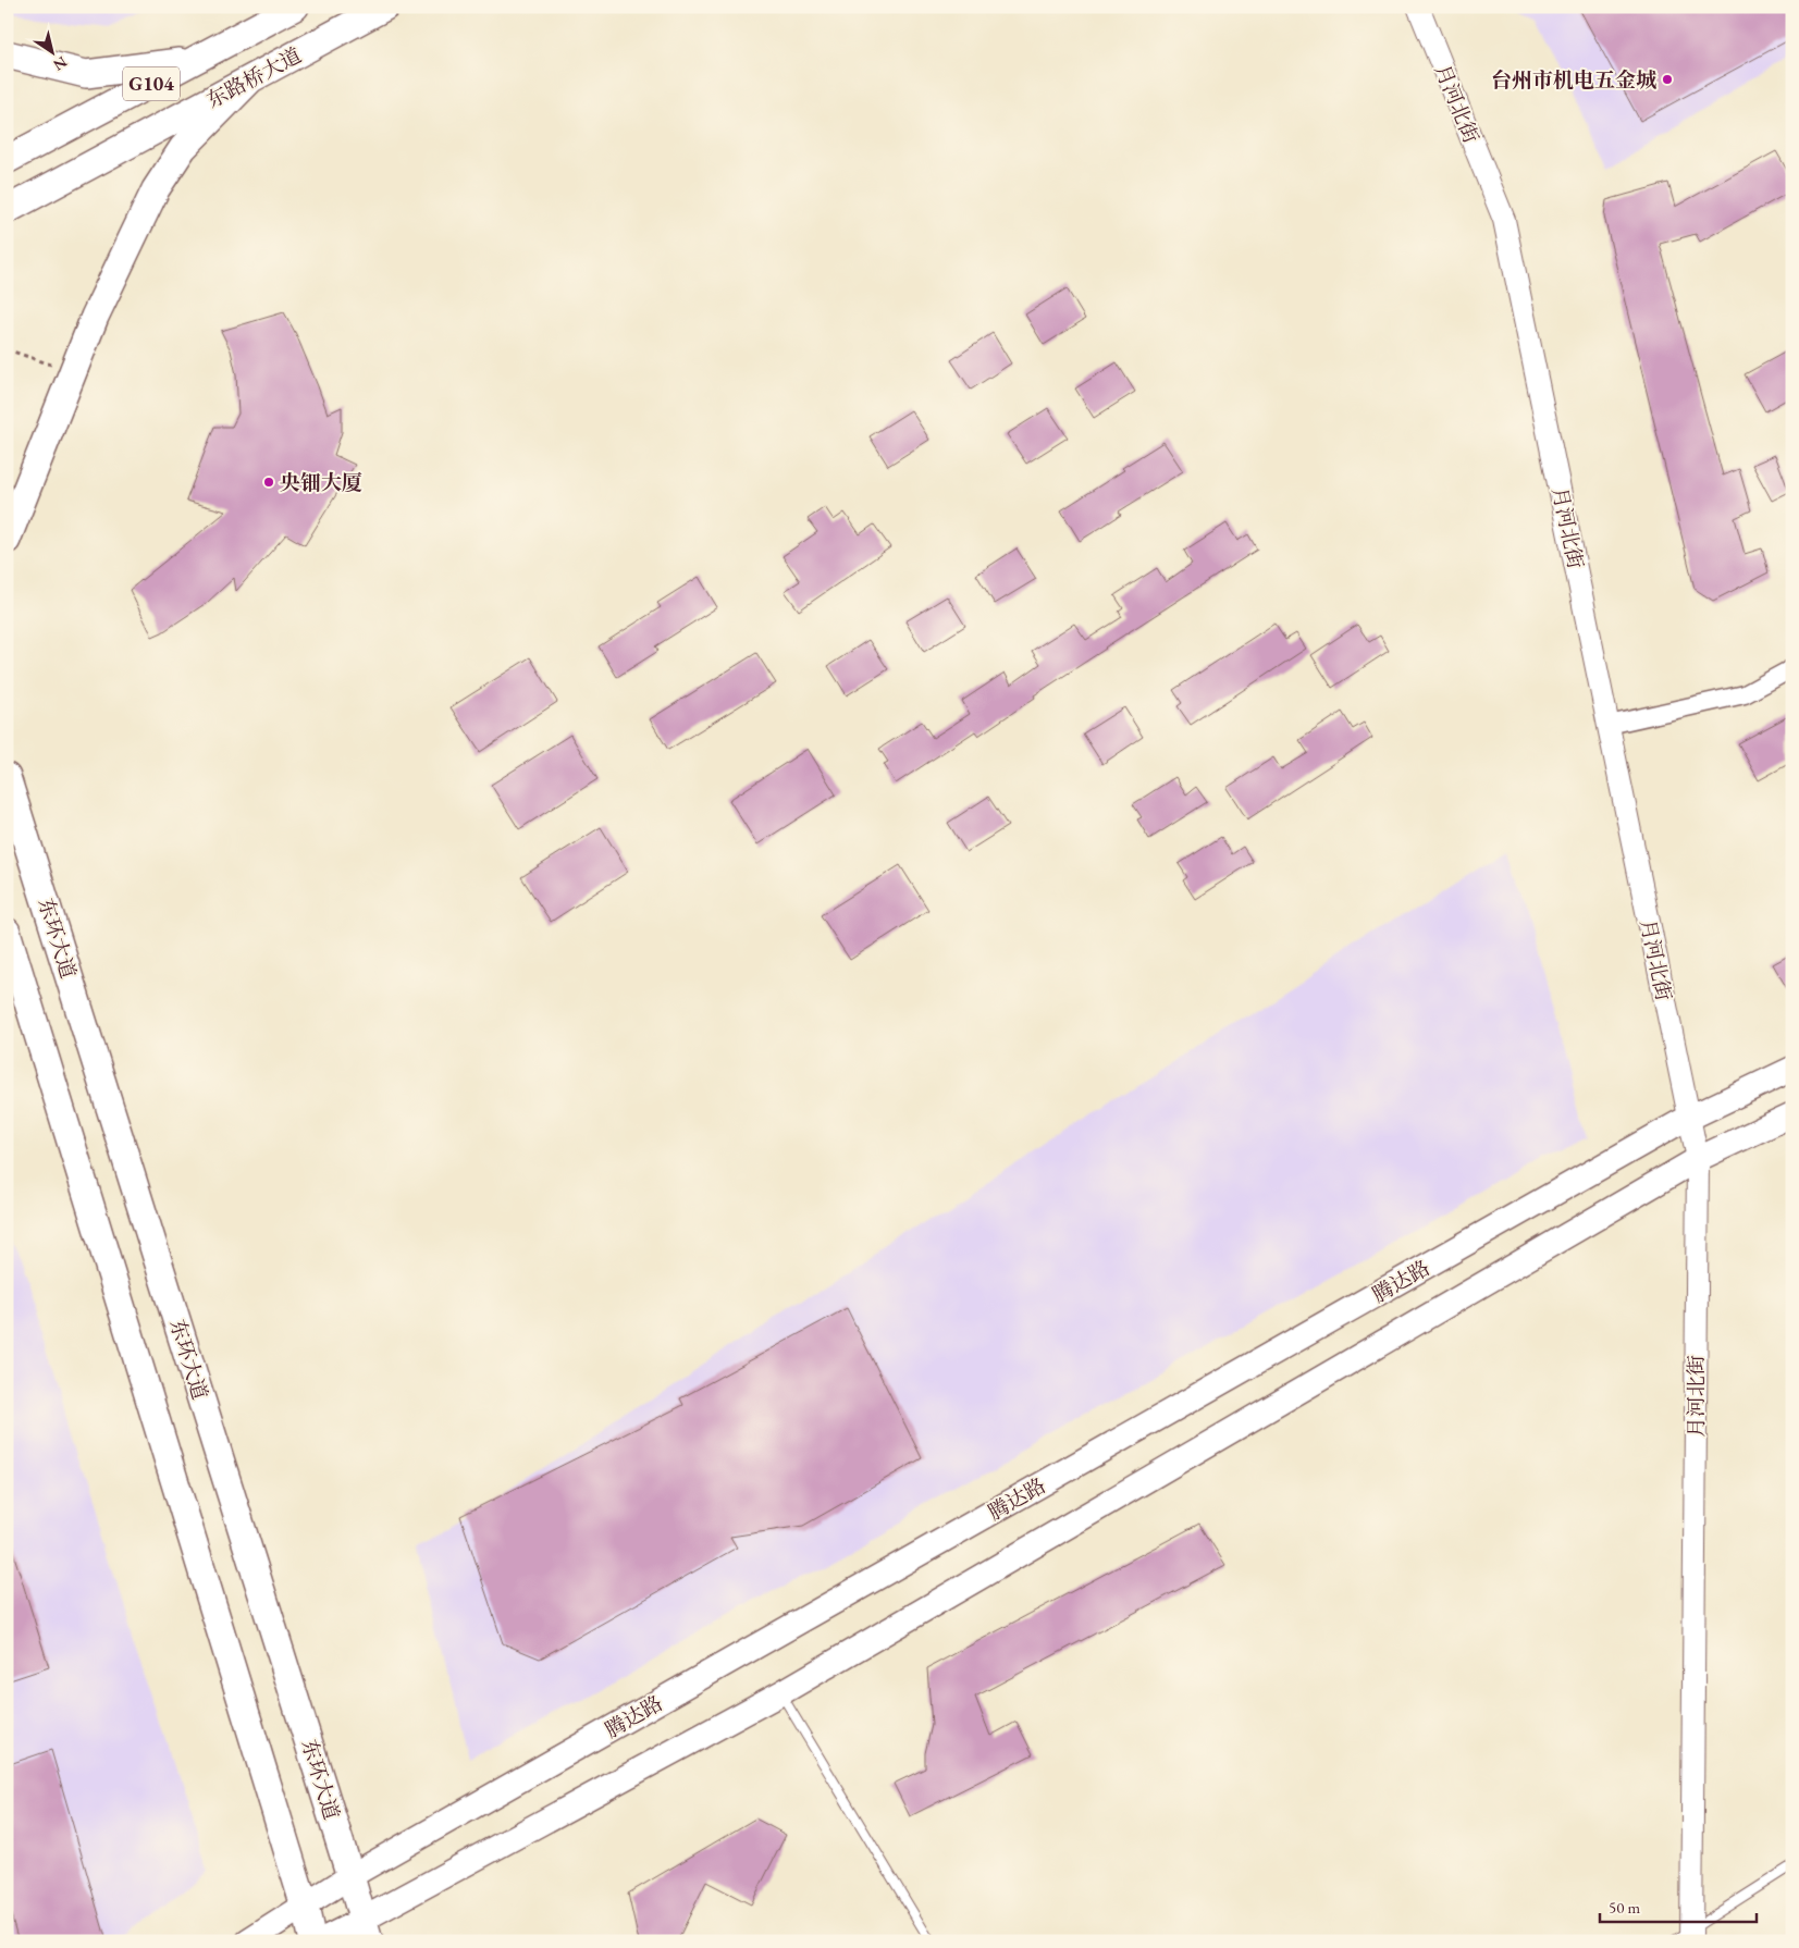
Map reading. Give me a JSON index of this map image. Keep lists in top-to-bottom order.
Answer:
{
  "streets": {
    "main road": [
      "东路桥大道",
      "G104",
      "东环大道",
      "腾达路"
    ],
    "street": ["月河北街"]
  },
  "crossings": [
    ["月河北街", "腾达路"],
    ["东环大道", "腾达路"]
  ],
  "places": ["台州市机电五金城", "央钿大厦"],
  "scale_bar": "50 m",
  "north": "bottom right"
}
